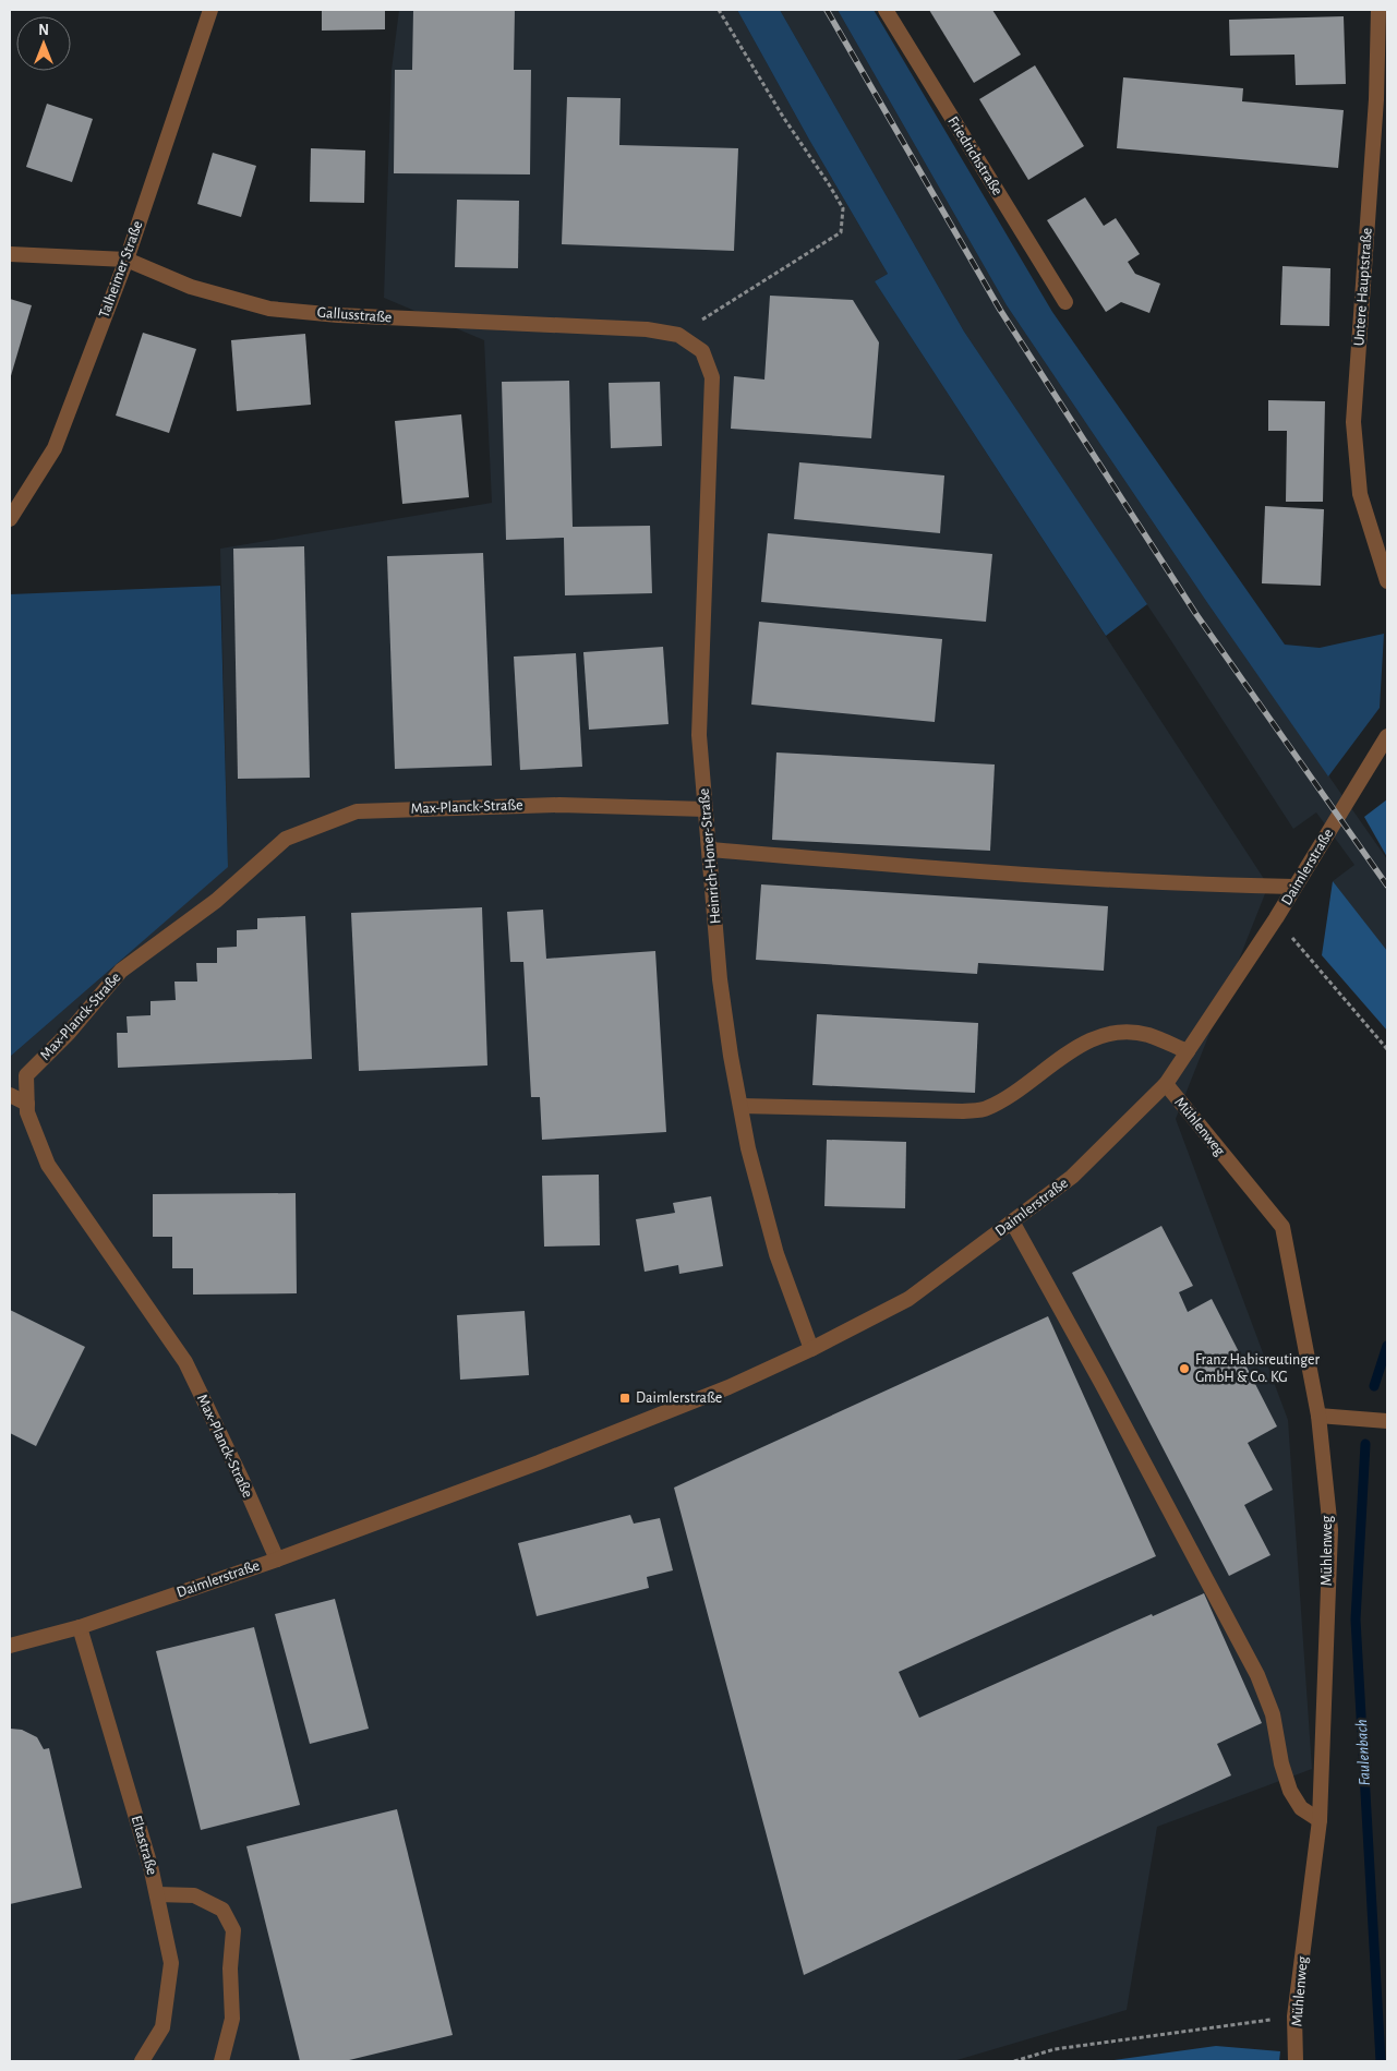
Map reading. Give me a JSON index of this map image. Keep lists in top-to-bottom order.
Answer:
{
  "streets": {
    "street": [
      "Friedrichstraße",
      "Talheimer Straße",
      "Untere Hauptstraße",
      "Gallusstraße",
      "Max-Planck-Straße",
      "Heinrich-Honer-Straße",
      "Daimlerstraße",
      "Mühlenweg",
      "Eltastraße"
    ]
  },
  "crossings": [
    ["Talheimer Straße", "Gallusstraße"],
    ["Gallusstraße", "Heinrich-Honer-Straße"],
    ["Max-Planck-Straße", "Heinrich-Honer-Straße"],
    ["Max-Planck-Straße", "Daimlerstraße"],
    ["Heinrich-Honer-Straße", "Daimlerstraße"],
    ["Daimlerstraße", "Mühlenweg"],
    ["Daimlerstraße", "Eltastraße"]
  ],
  "water": ["Faulenbach"],
  "places": {
    "other": ["Franz Habisreutinger GmbH & Co. KG"],
    "transit": ["Daimlerstraße"]
  },
  "north": "top"
}
